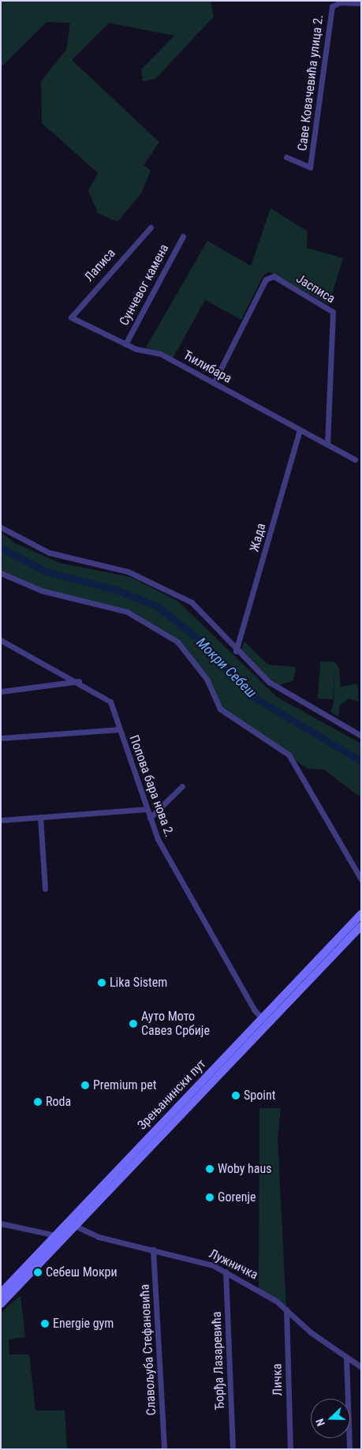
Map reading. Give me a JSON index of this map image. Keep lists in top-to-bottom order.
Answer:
{
  "streets": {
    "main road": ["Зрењанински пут"],
    "street": [
      "Саве Ковачевића улица 2.",
      "Лаписа",
      "Сунчевог камена",
      "Јасписа",
      "Ћилибара",
      "Жада",
      "Попова бара нова 2.",
      "Лужничка",
      "Славољуба Стефановића",
      "Ђорђа Лазаревића",
      "Личка"
    ]
  },
  "crossings": [
    ["Лаписа", "Ћилибара"],
    ["Сунчевог камена", "Ћилибара"],
    ["Јасписа", "Ћилибара"],
    ["Ћилибара", "Жада"],
    ["Попова бара нова 2.", "Зрењанински пут"],
    ["Зрењанински пут", "Лужничка"],
    ["Лужничка", "Славољуба Стефановића"],
    ["Лужничка", "Ђорђа Лазаревића"],
    ["Лужничка", "Личка"]
  ],
  "water": ["Мокри Себеш"],
  "places": [
    "Lika Sistem",
    "Ауто Мото Савез Србије",
    "Premium pet",
    "Spoint",
    "Roda",
    "Woby haus",
    "Gorenje",
    "Себеш Мокри",
    "Energie gym"
  ],
  "north": "left"
}
